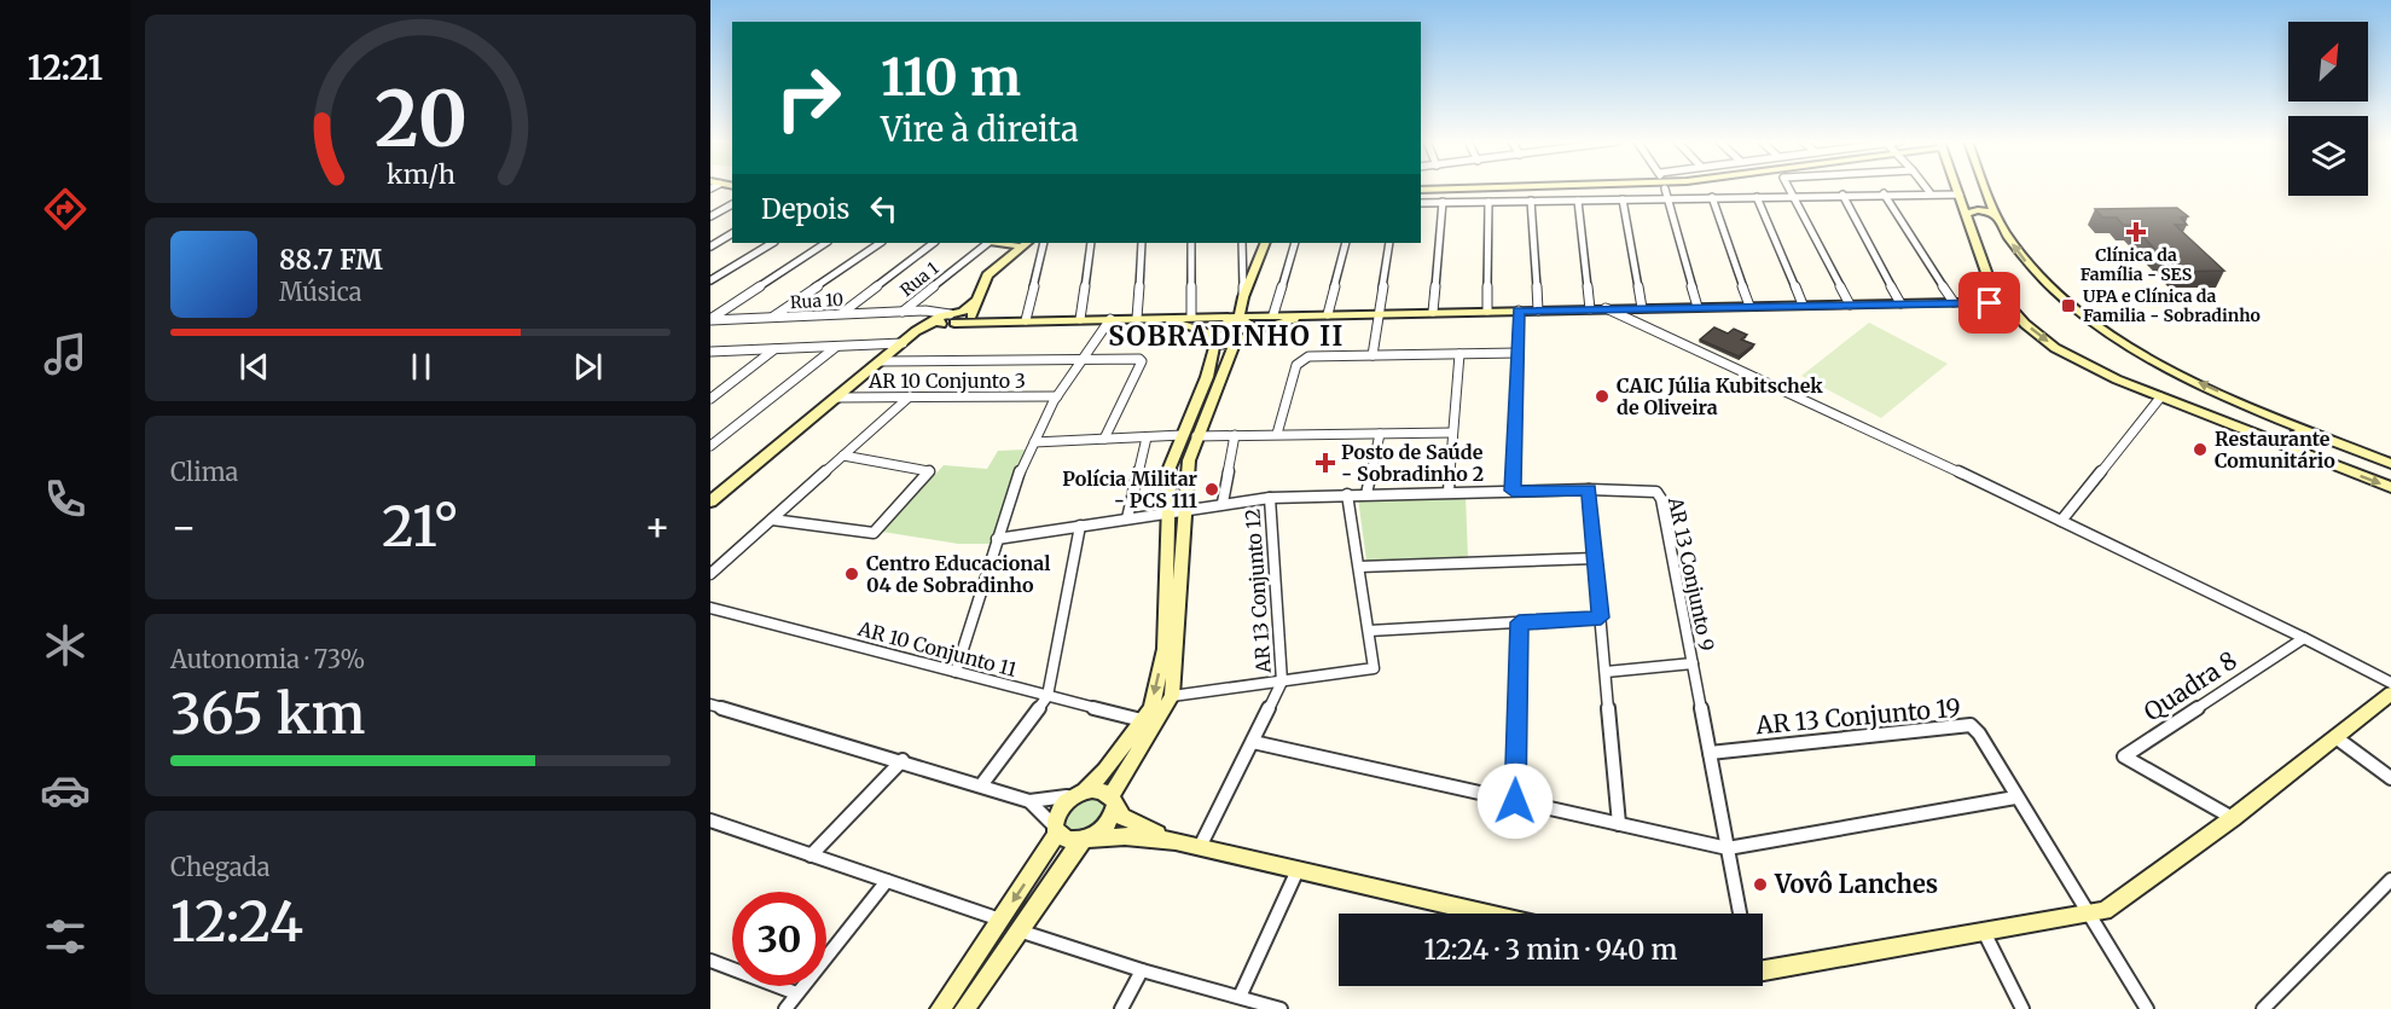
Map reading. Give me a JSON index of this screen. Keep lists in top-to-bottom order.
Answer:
{
  "streets": {
    "street": [
      "Rua 1",
      "Rua 10",
      "AR 10 Conjunto 3",
      "AR 13 Conjunto 9",
      "AR 13 Conjunto 12",
      "AR 10 Conjunto 11",
      "Quadra 8",
      "AR 13 Conjunto 19"
    ]
  },
  "crossings": [
    ["Rua 1", "Rua 10"],
    ["AR 13 Conjunto 9", "AR 13 Conjunto 19"]
  ],
  "districts": ["SOBRADINHO II"],
  "places": {
    "health": ["Clínica da Família - SES", "Posto de Saúde - Sobradinho 2"],
    "transit": ["UPA e Clínica da Familia - Sobradinho"],
    "other": [
      "CAIC Júlia Kubitschek de Oliveira",
      "Restaurante Comunitário",
      "Polícia Militar - PCS 111",
      "Centro Educacional 04 de Sobradinho",
      "Vovô Lanches"
    ]
  },
  "north": "top right",
  "page": {
    "tabs": "12:21",
    "turn": ["110 m", "Vire à direita"],
    "then": "Depois",
    "song": ["88.7 FM", "Música"],
    "tile": [
      "Clima",
      ["Autonomia · 73%", "365 km"],
      ["Chegada", "12:24"]
    ],
    "heat": ["−", "21°", "+"],
    "limit": "30",
    "trip": "12:24 · 3 min · 940 m",
    "gauge": ["20", "km/h"]
  }
}
